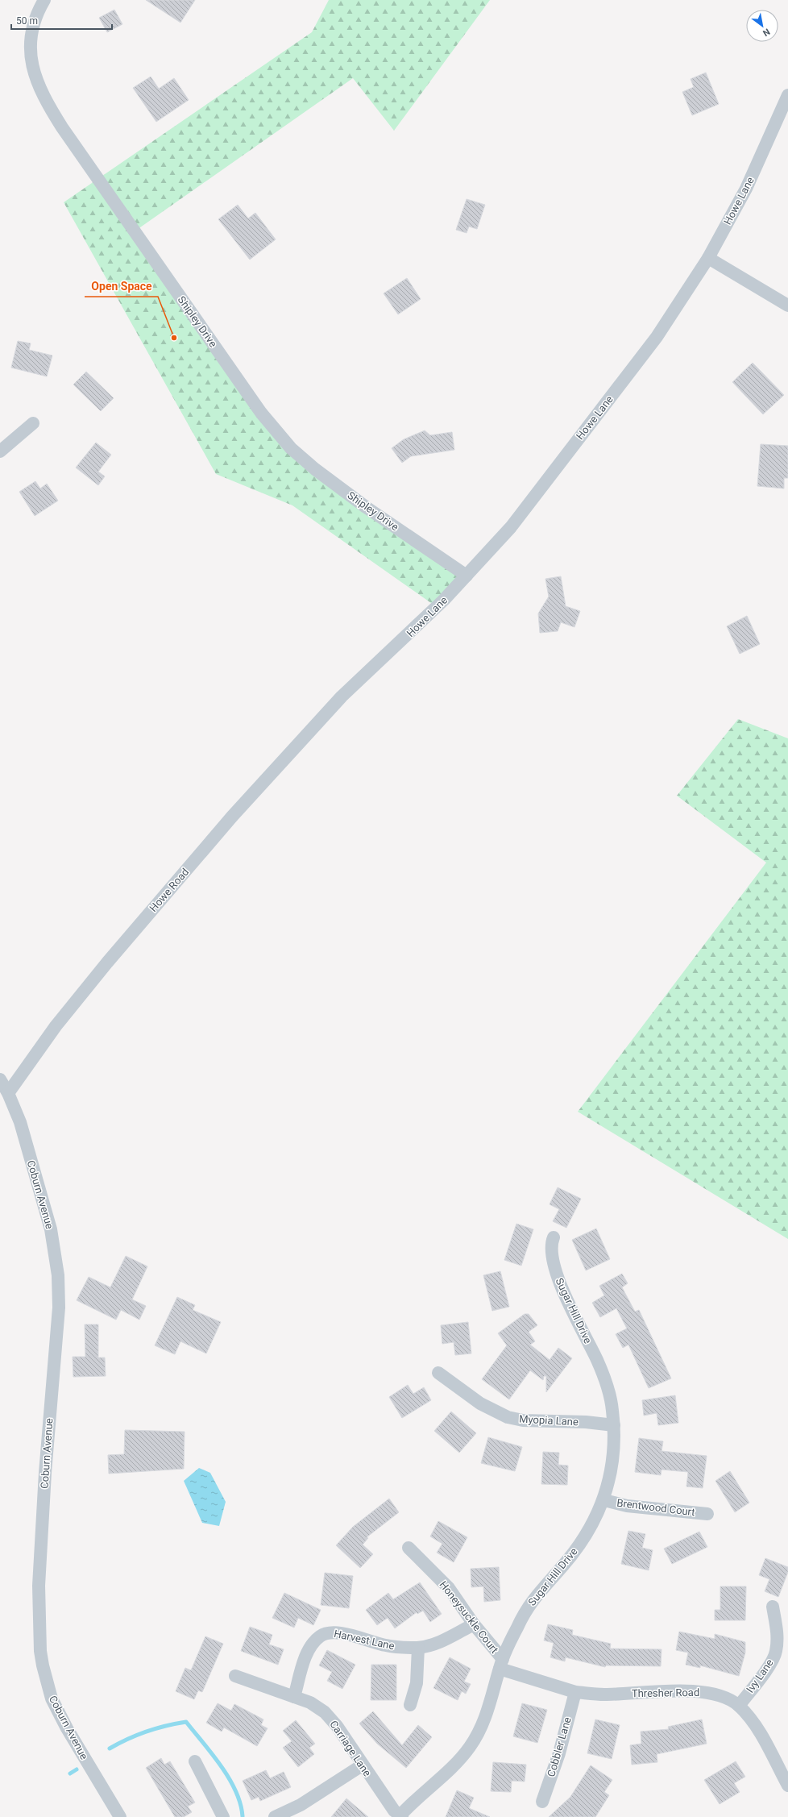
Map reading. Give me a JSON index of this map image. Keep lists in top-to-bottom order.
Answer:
{
  "streets": {
    "street": [
      "Howe Lane",
      "Shipley Drive",
      "Howe Road",
      "Coburn Avenue",
      "Sugar Hill Drive",
      "Myopia Lane",
      "Brentwood Court",
      "Honeysuckle Court",
      "Harvest Lane",
      "Ivy Lane",
      "Thresher Road",
      "Cobbler Lane",
      "Carriage Lane"
    ]
  },
  "crossings": [
    ["Howe Lane", "Shipley Drive"],
    ["Howe Lane", "Howe Road"],
    ["Howe Road", "Coburn Avenue"],
    ["Sugar Hill Drive", "Myopia Lane"],
    ["Sugar Hill Drive", "Brentwood Court"],
    ["Sugar Hill Drive", "Honeysuckle Court"],
    ["Sugar Hill Drive", "Thresher Road"],
    ["Sugar Hill Drive", "Carriage Lane"],
    ["Honeysuckle Court", "Harvest Lane"],
    ["Honeysuckle Court", "Thresher Road"],
    ["Harvest Lane", "Carriage Lane"],
    ["Ivy Lane", "Thresher Road"],
    ["Thresher Road", "Cobbler Lane"]
  ],
  "places": ["Open Space"],
  "scale_bar": "50 m",
  "north": "bottom right"
}
